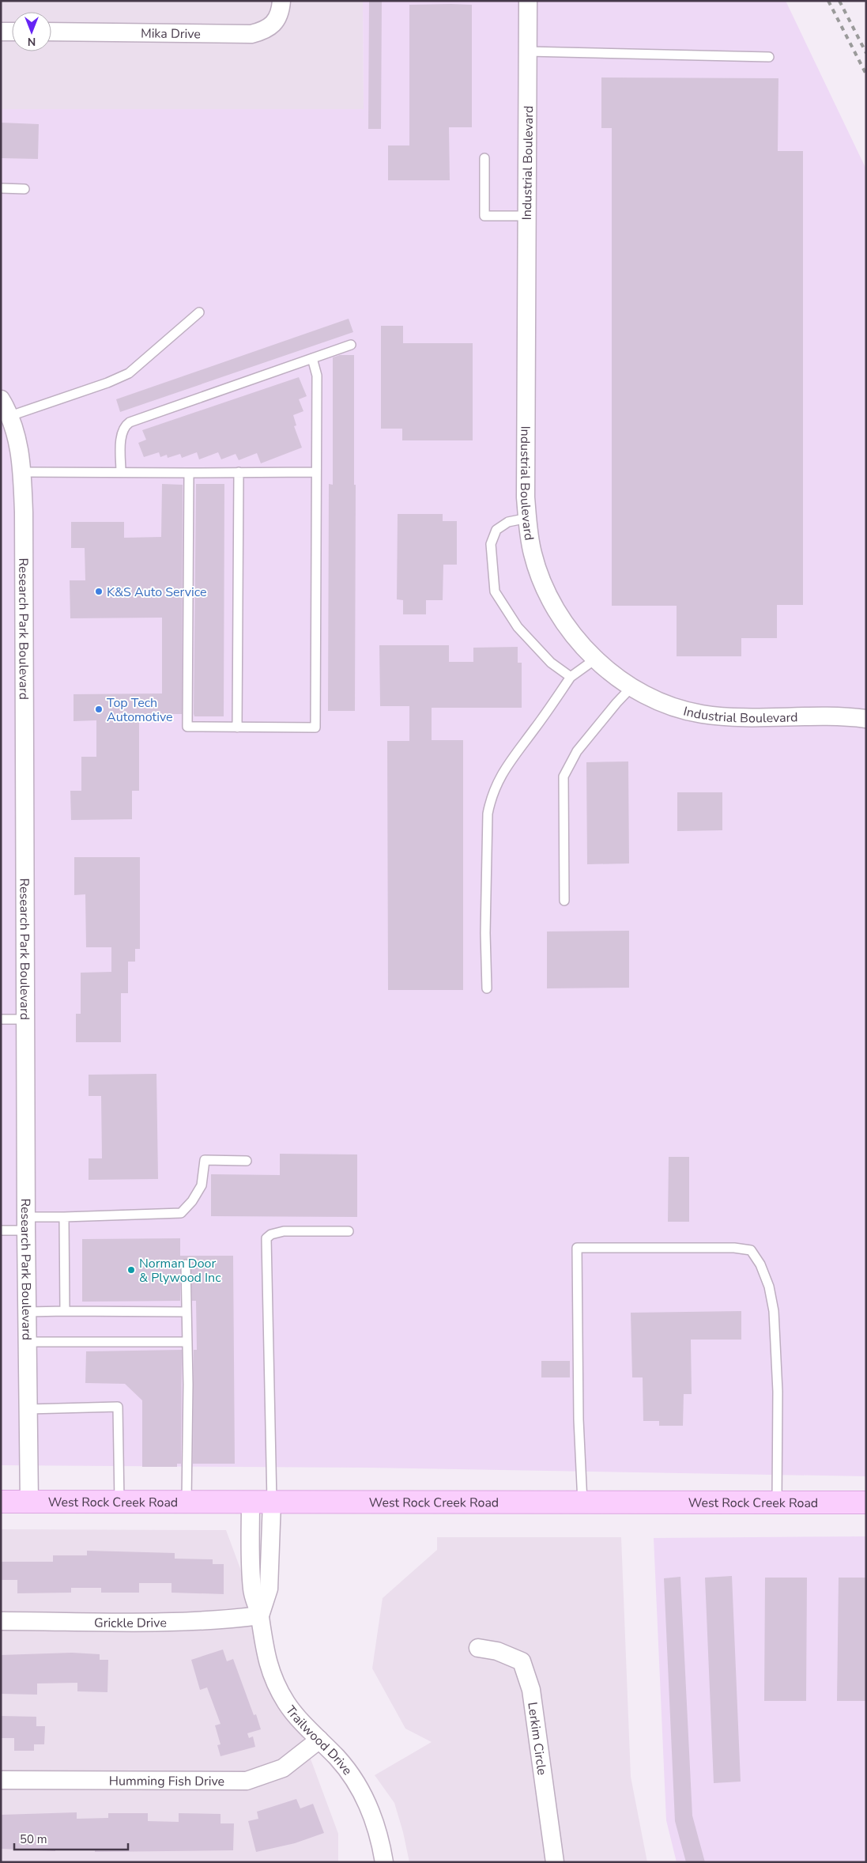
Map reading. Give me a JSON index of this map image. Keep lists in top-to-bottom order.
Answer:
{
  "streets": {
    "main road": ["West Rock Creek Road"],
    "street": [
      "Mika Drive",
      "Industrial Boulevard",
      "Research Park Boulevard",
      "Grickle Drive",
      "Lerkim Circle",
      "Trailwood Drive",
      "Humming Fish Drive"
    ]
  },
  "crossings": [
    ["Research Park Boulevard", "West Rock Creek Road"],
    ["West Rock Creek Road", "Trailwood Drive"],
    ["Grickle Drive", "Trailwood Drive"],
    ["Trailwood Drive", "Humming Fish Drive"]
  ],
  "places": ["K&S Auto Service", "Top Tech Automotive", "Norman Door & Plywood Inc"],
  "scale_bar": "50 m",
  "north": "bottom"
}
